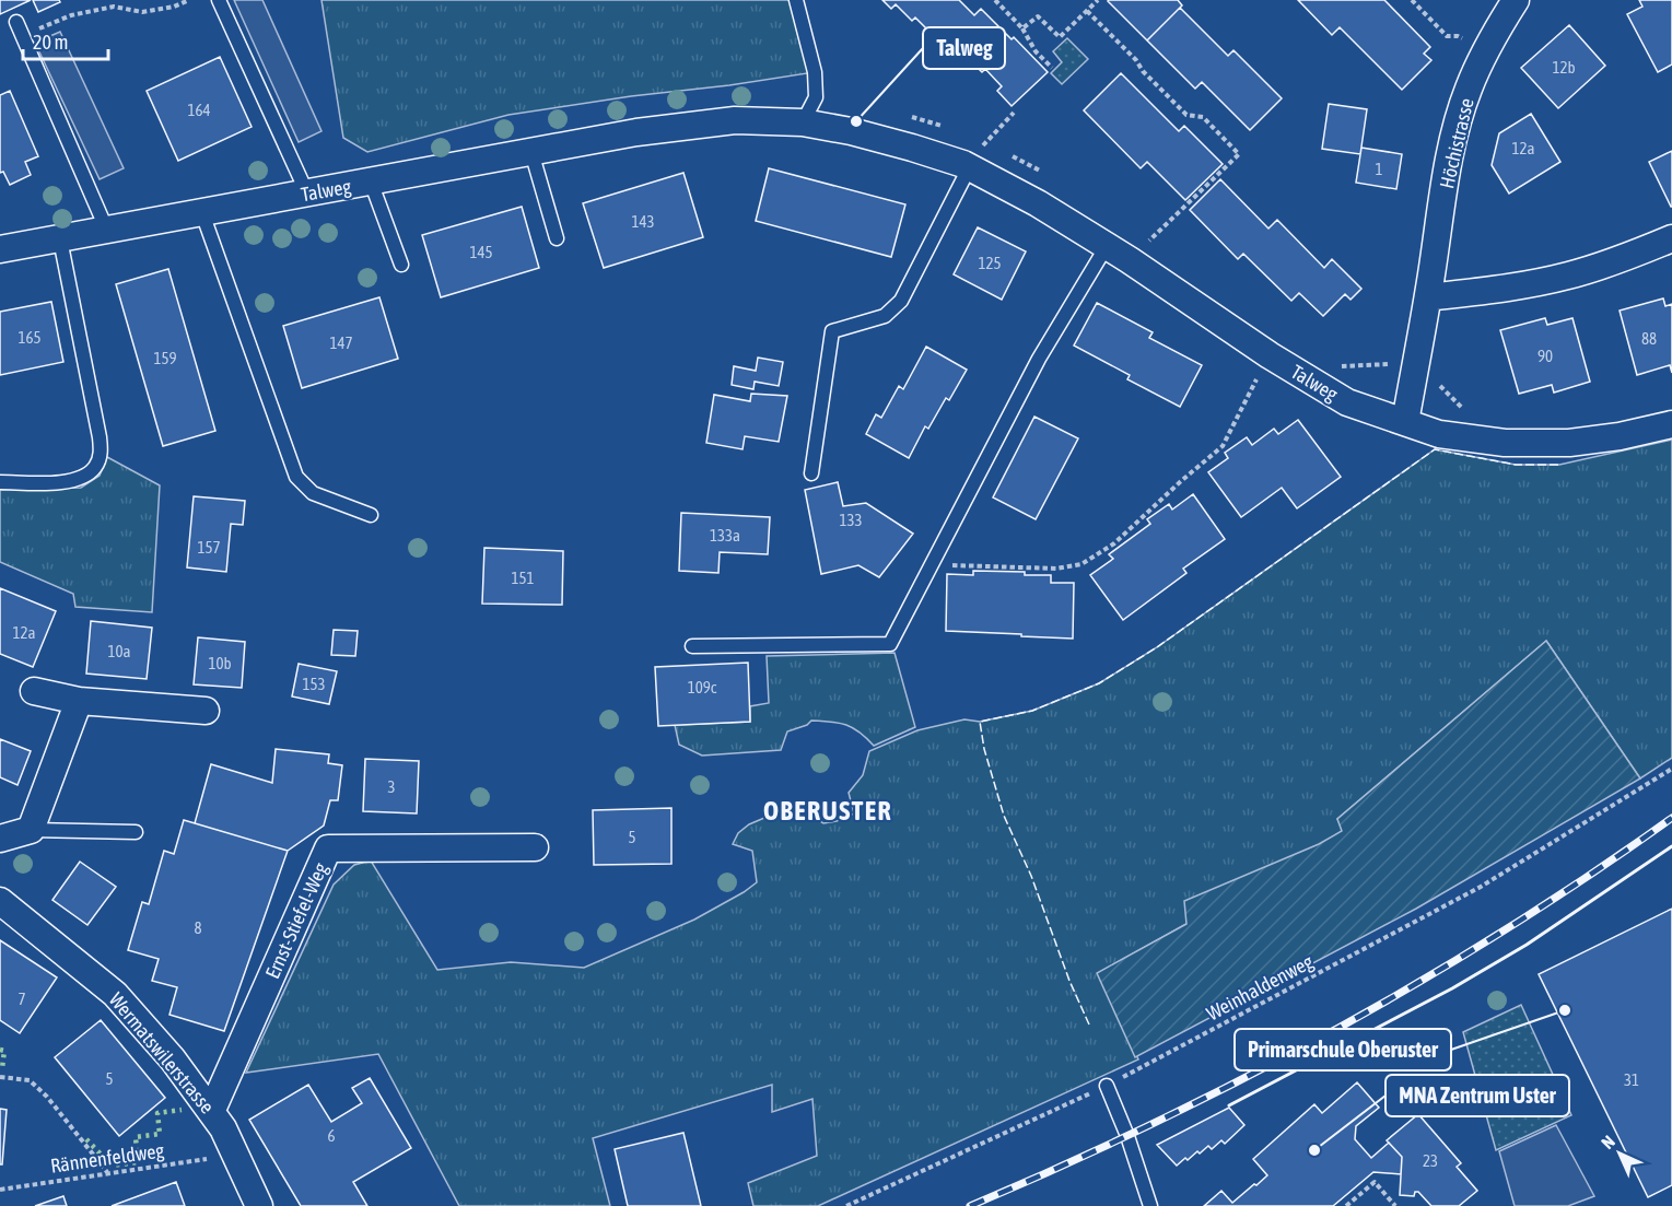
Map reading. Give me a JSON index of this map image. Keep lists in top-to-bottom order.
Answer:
{
  "streets": {
    "street": [
      "Höchistrasse",
      "Talweg",
      "Ernst-Stiefel-Weg",
      "Wermatswilerstrasse"
    ],
    "path": ["Weinhaldenweg", "Rännenfeldweg"]
  },
  "crossings": [
    ["Höchistrasse", "Talweg"],
    ["Ernst-Stiefel-Weg", "Wermatswilerstrasse"]
  ],
  "districts": ["OBERUSTER"],
  "places": ["Talweg", "Primarschule Oberuster", "MNA Zentrum Uster"],
  "house_numbers": [
    "12b",
    "164",
    "12a",
    "1",
    "143",
    "145",
    "125",
    "165",
    "88",
    "147",
    "90",
    "159",
    "133",
    "133a",
    "157",
    "151",
    "12a",
    "10a",
    "10b",
    "153",
    "109c",
    "3",
    "5",
    "8",
    "7",
    "5",
    "31",
    "6",
    "23"
  ],
  "scale_bar": "20 m",
  "north": "top left"
}
